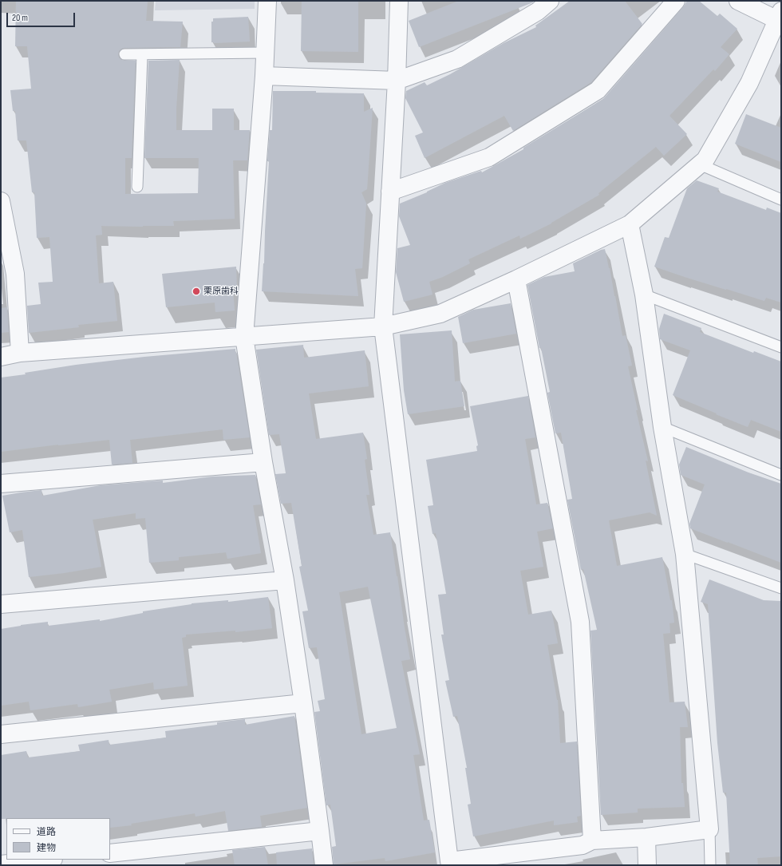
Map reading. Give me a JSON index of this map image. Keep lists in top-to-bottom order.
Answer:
{
  "places": ["栗原歯科"],
  "legend": ["道路", "建物"],
  "scale_bar": "20 m"
}
